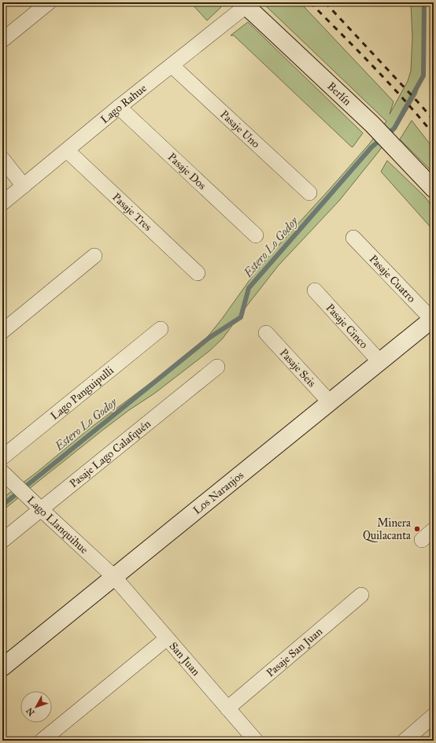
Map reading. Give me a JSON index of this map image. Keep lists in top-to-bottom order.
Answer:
{
  "streets": {
    "street": [
      "Berlín",
      "Lago Rahue",
      "Pasaje Uno",
      "Pasaje Dos",
      "Pasaje Tres",
      "Pasaje Cuatro",
      "Pasaje Cinco",
      "Pasaje Seis",
      "Lago Panguipulli",
      "Pasaje Lago Calafquén",
      "Los Naranjos",
      "Lago Llanquihue",
      "Pasaje San Juan",
      "San Juan"
    ]
  },
  "crossings": [
    ["Berlín", "Lago Rahue"],
    ["Lago Rahue", "Pasaje Uno"],
    ["Lago Rahue", "Pasaje Dos"],
    ["Lago Rahue", "Pasaje Tres"],
    ["Pasaje Cuatro", "Los Naranjos"],
    ["Pasaje Cinco", "Los Naranjos"],
    ["Pasaje Seis", "Los Naranjos"],
    ["Pasaje Lago Calafquén", "Lago Llanquihue"],
    ["Los Naranjos", "Lago Llanquihue"],
    ["Los Naranjos", "San Juan"],
    ["Lago Llanquihue", "San Juan"],
    ["Pasaje San Juan", "San Juan"]
  ],
  "water": ["Estero Lo Godoy"],
  "places": ["Minera Quilacanta"],
  "north": "bottom left"
}
